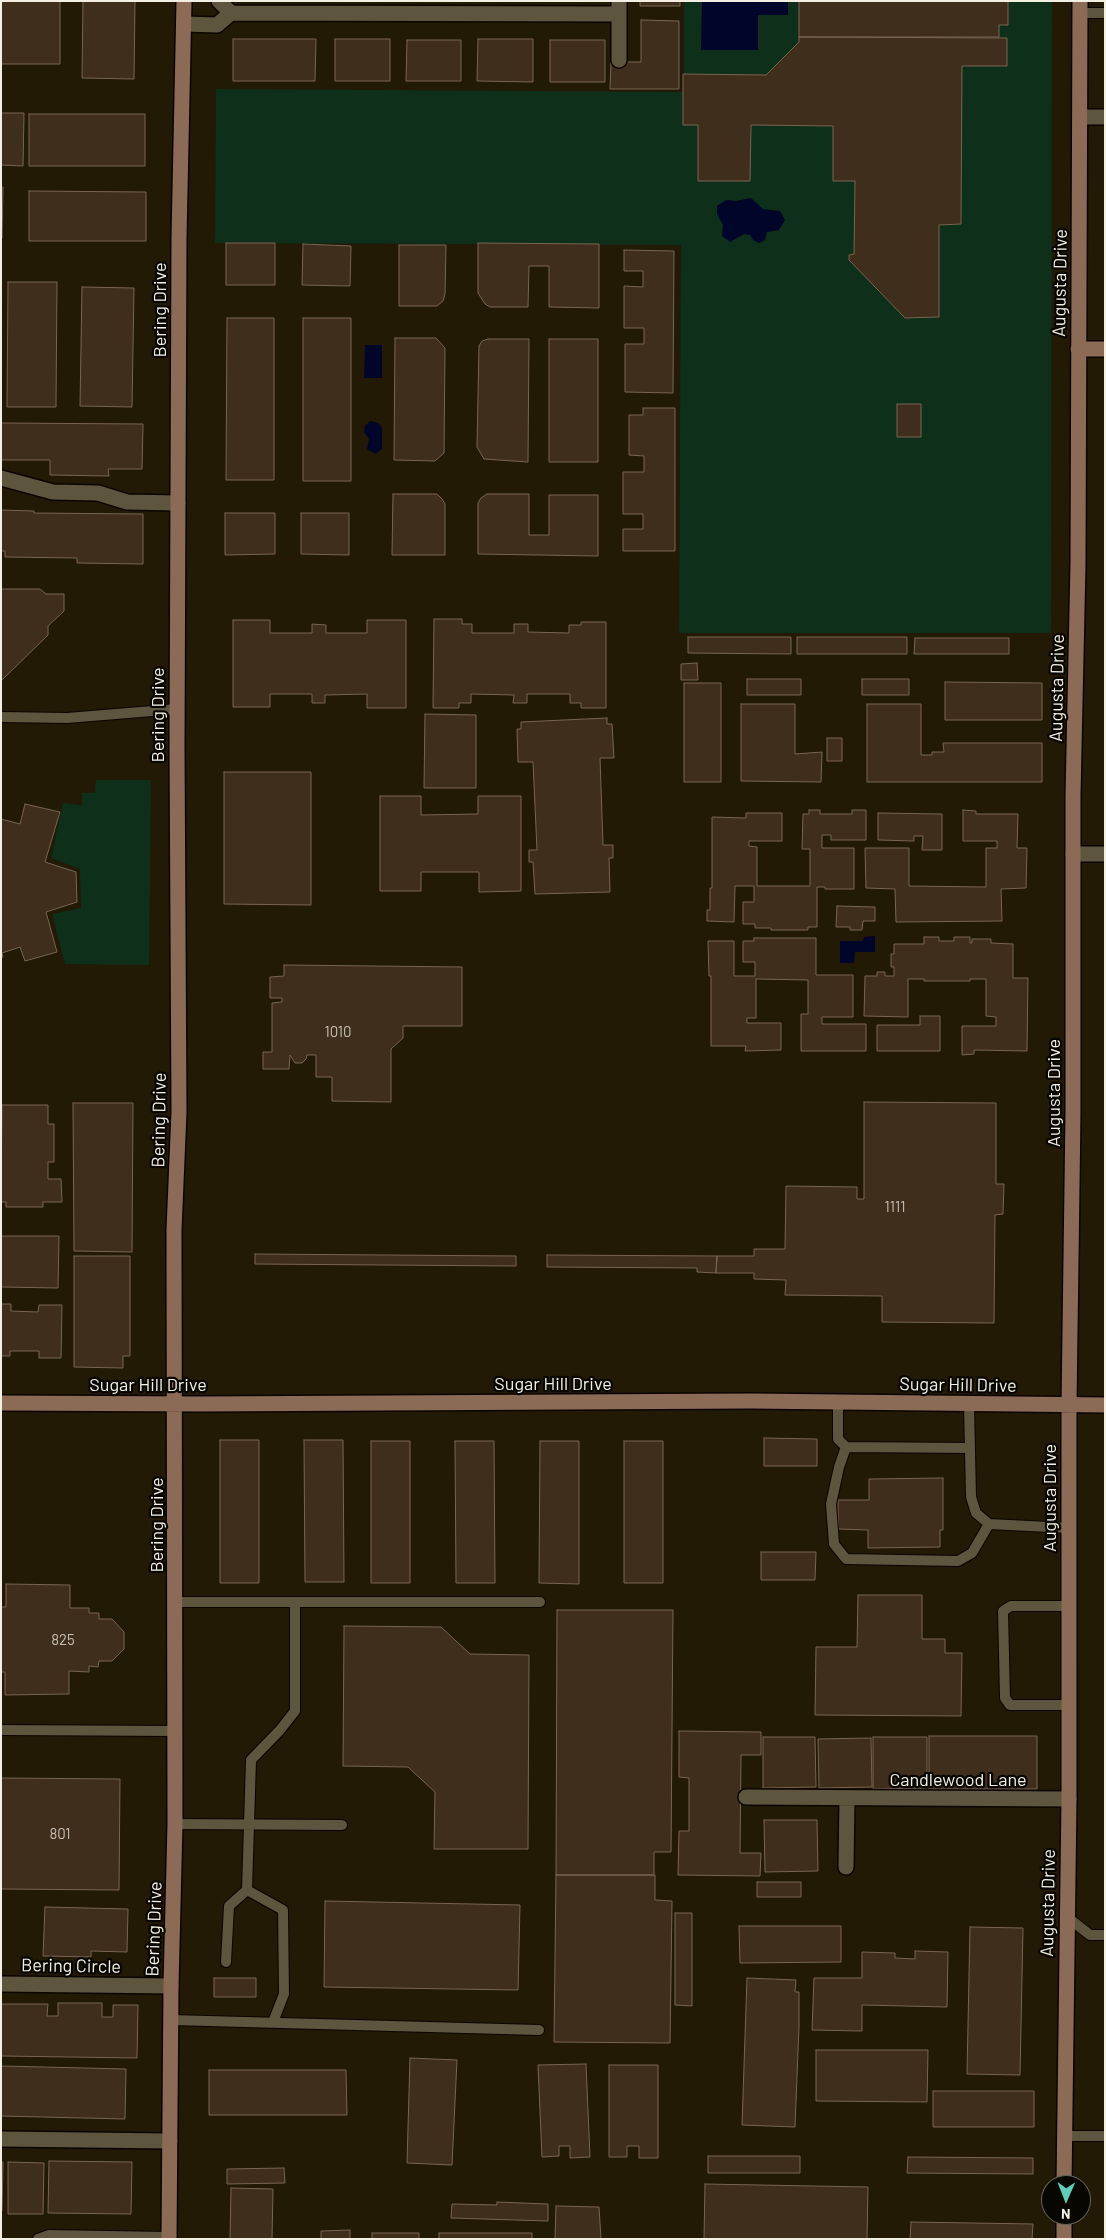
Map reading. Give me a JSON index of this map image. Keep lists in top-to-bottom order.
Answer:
{
  "streets": {
    "street": [
      "Augusta Drive",
      "Bering Drive",
      "Sugar Hill Drive",
      "Candlewood Lane",
      "Bering Circle"
    ]
  },
  "crossings": [
    ["Augusta Drive", "Sugar Hill Drive"],
    ["Augusta Drive", "Candlewood Lane"],
    ["Bering Drive", "Sugar Hill Drive"],
    ["Bering Drive", "Bering Circle"]
  ],
  "house_numbers": [
    "1010",
    "1111",
    "825",
    "801"
  ],
  "north": "bottom"
}
